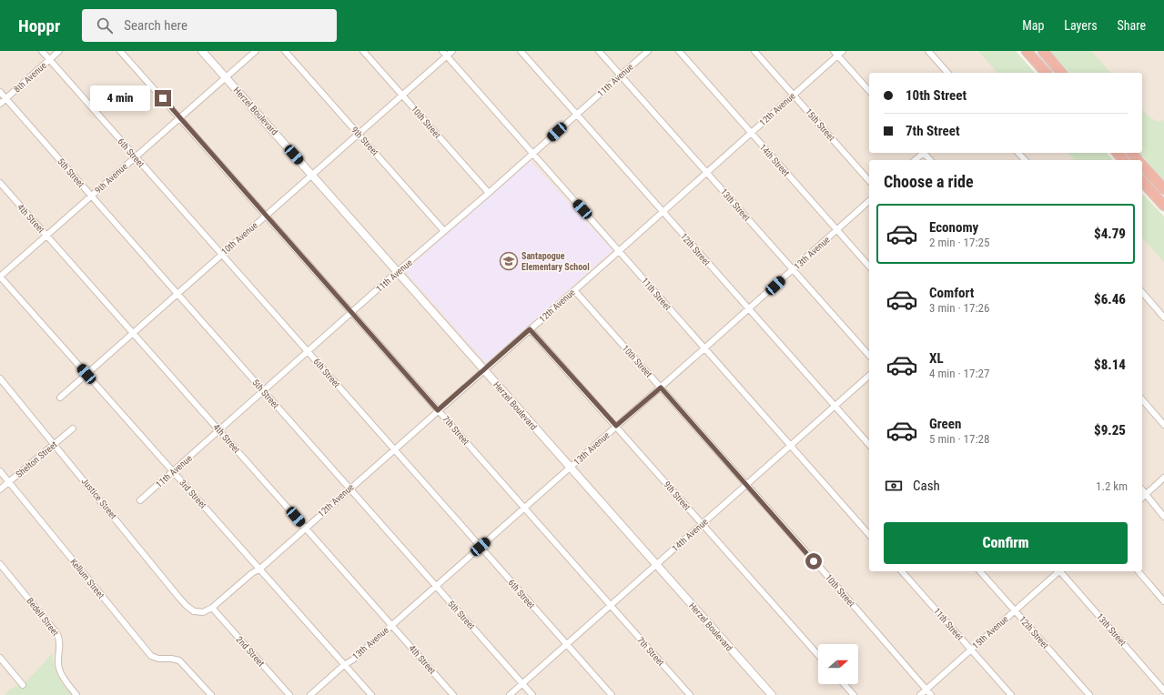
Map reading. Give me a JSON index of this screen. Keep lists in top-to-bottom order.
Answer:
{
  "streets": {
    "street": [
      "8th Avenue",
      "11th Avenue",
      "12th Avenue",
      "Herzel Boulevard",
      "10th Street",
      "15th Street",
      "9th Street",
      "6th Street",
      "14th Street",
      "5th Street",
      "9th Avenue",
      "13th Street",
      "4th Street",
      "10th Avenue",
      "12th Street",
      "13th Avenue",
      "11th Street",
      "7th Street",
      "Shelton Street",
      "3rd Street",
      "Justice Street",
      "14th Avenue",
      "Kellum Street",
      "Bedell Street",
      "15th Avenue",
      "2nd Street"
    ]
  },
  "crossings": [
    ["8th Avenue", "6th Street"],
    ["8th Avenue", "5th Street"],
    ["11th Avenue", "Herzel Boulevard"],
    ["11th Avenue", "10th Street"],
    ["11th Avenue", "9th Street"],
    ["11th Avenue", "6th Street"],
    ["11th Avenue", "5th Street"],
    ["11th Avenue", "13th Street"],
    ["11th Avenue", "4th Street"],
    ["11th Avenue", "12th Street"],
    ["11th Avenue", "11th Street"],
    ["11th Avenue", "7th Street"],
    ["11th Avenue", "3rd Street"],
    ["12th Avenue", "Herzel Boulevard"],
    ["12th Avenue", "10th Street"],
    ["12th Avenue", "15th Street"],
    ["12th Avenue", "9th Street"],
    ["12th Avenue", "6th Street"],
    ["12th Avenue", "14th Street"],
    ["12th Avenue", "5th Street"],
    ["12th Avenue", "13th Street"],
    ["12th Avenue", "4th Street"],
    ["12th Avenue", "12th Street"],
    ["12th Avenue", "11th Street"],
    ["12th Avenue", "7th Street"],
    ["12th Avenue", "3rd Street"],
    ["12th Avenue", "Justice Street"],
    ["12th Avenue", "2nd Street"],
    ["Herzel Boulevard", "9th Avenue"],
    ["Herzel Boulevard", "10th Avenue"],
    ["Herzel Boulevard", "13th Avenue"],
    ["Herzel Boulevard", "14th Avenue"],
    ["10th Street", "10th Avenue"],
    ["10th Street", "13th Avenue"],
    ["10th Street", "14th Avenue"],
    ["10th Street", "15th Avenue"],
    ["9th Street", "10th Avenue"],
    ["9th Street", "13th Avenue"],
    ["9th Street", "14th Avenue"],
    ["6th Street", "9th Avenue"],
    ["6th Street", "10th Avenue"],
    ["6th Street", "13th Avenue"],
    ["6th Street", "14th Avenue"],
    ["14th Street", "13th Avenue"],
    ["5th Street", "9th Avenue"],
    ["5th Street", "10th Avenue"],
    ["5th Street", "13th Avenue"],
    ["5th Street", "14th Avenue"],
    ["9th Avenue", "4th Street"],
    ["9th Avenue", "7th Street"],
    ["9th Avenue", "3rd Street"],
    ["13th Street", "13th Avenue"],
    ["4th Street", "10th Avenue"],
    ["4th Street", "13th Avenue"],
    ["10th Avenue", "11th Street"],
    ["10th Avenue", "7th Street"],
    ["10th Avenue", "3rd Street"],
    ["12th Street", "13th Avenue"],
    ["12th Street", "14th Avenue"],
    ["12th Street", "15th Avenue"],
    ["13th Avenue", "11th Street"],
    ["13th Avenue", "7th Street"],
    ["13th Avenue", "3rd Street"],
    ["11th Street", "14th Avenue"],
    ["11th Street", "15th Avenue"],
    ["7th Street", "14th Avenue"],
    ["Shelton Street", "Justice Street"],
    ["Shelton Street", "Kellum Street"]
  ],
  "places": {
    "school or university": ["Santapogue Elementary School"]
  },
  "north": "right",
  "page": {
    "header": "Hoppr",
    "search": "Search here",
    "nav": ["Map", "Layers", "Share"],
    "banner": ["10th Street", "7th Street"],
    "bubble": "4 min",
    "heading": "Choose a ride",
    "list": [
      {
        "name": "Economy",
        "note": "2 min · 17:25",
        "value": "$4.79"
      },
      {
        "name": "Comfort",
        "note": "3 min · 17:26",
        "value": "$6.46"
      },
      {
        "name": "XL",
        "note": "4 min · 17:27",
        "value": "$8.14"
      },
      {
        "name": "Green",
        "note": "5 min · 17:28",
        "value": "$9.25"
      }
    ],
    "pay": ["Cash", "1.2 km"],
    "buttons": "Confirm"
  }
}
